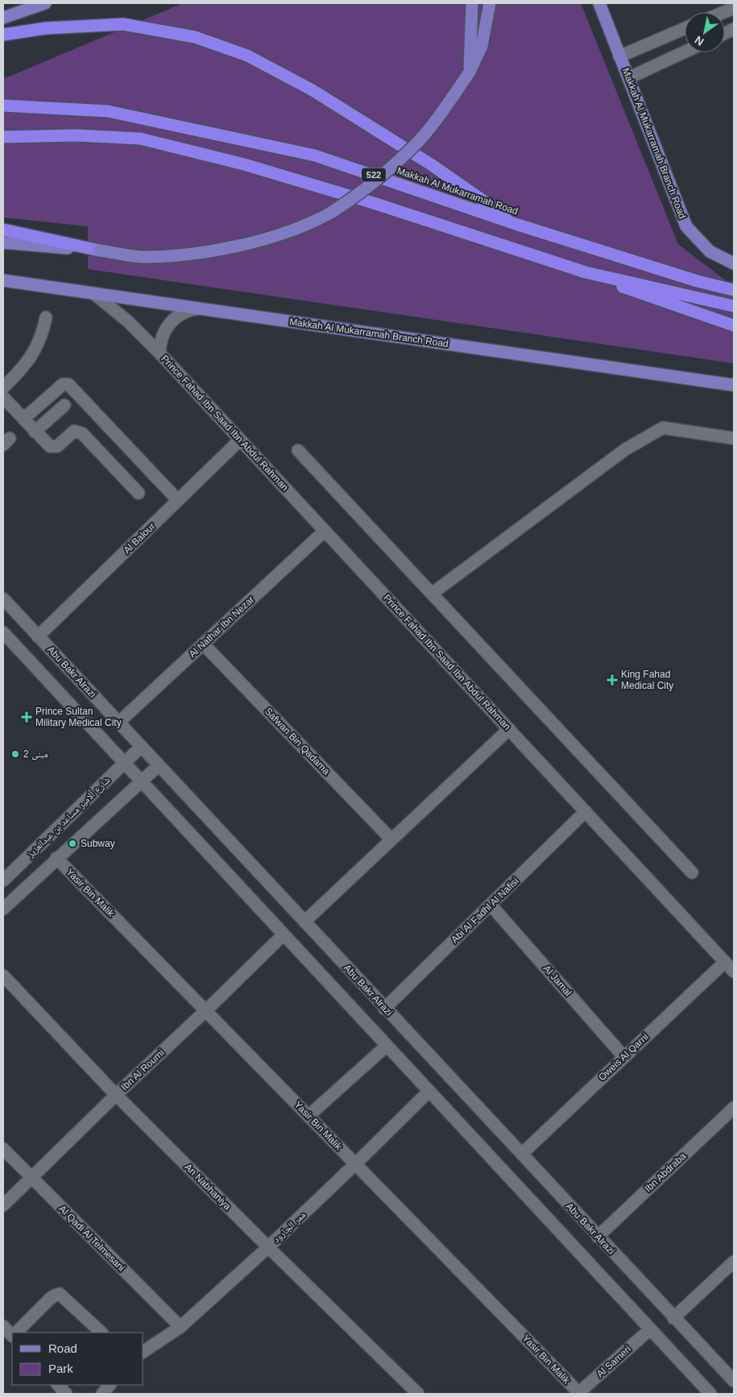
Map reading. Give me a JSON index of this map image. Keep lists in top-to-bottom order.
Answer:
{
  "streets": {
    "highway": ["522", "Makkah Al Mukarramah Road"],
    "main road": ["Makkah Al Mukarramah Branch Road"],
    "street": [
      "Prince Fahad Ibn Saad Ibn Abdul Rahman",
      "Al Balour",
      "Al Nathar Ibn Nezar",
      "Abu Bakr Alrazi",
      "Safwan Bin Qadama",
      "شارع ألامير مساعد بن عبدالعزيز",
      "Yasir Bin Malik",
      "Abi Al Fadhl Al Nafisi",
      "Al Jamal",
      "Oweis Al Qarni",
      "Ibn Al Roumi",
      "Ibn Abdraba",
      "An Nabhaniya",
      "ممر الجارود",
      "Al Qadi Al Telmesani",
      "Al Sameri"
    ]
  },
  "crossings": [
    ["Makkah Al Mukarramah Branch Road", "Prince Fahad Ibn Saad Ibn Abdul Rahman"],
    ["Prince Fahad Ibn Saad Ibn Abdul Rahman", "Al Balour"],
    ["Prince Fahad Ibn Saad Ibn Abdul Rahman", "Al Nathar Ibn Nezar"],
    ["Prince Fahad Ibn Saad Ibn Abdul Rahman", "Abi Al Fadhl Al Nafisi"],
    ["Prince Fahad Ibn Saad Ibn Abdul Rahman", "Oweis Al Qarni"],
    ["Al Balour", "Abu Bakr Alrazi"],
    ["Al Nathar Ibn Nezar", "Abu Bakr Alrazi"],
    ["Al Nathar Ibn Nezar", "Safwan Bin Qadama"],
    ["Abu Bakr Alrazi", "شارع ألامير مساعد بن عبدالعزيز"],
    ["Abu Bakr Alrazi", "Abi Al Fadhl Al Nafisi"],
    ["Abu Bakr Alrazi", "Oweis Al Qarni"],
    ["Abu Bakr Alrazi", "Ibn Abdraba"],
    ["Yasir Bin Malik", "Ibn Al Roumi"],
    ["Yasir Bin Malik", "ممر الجارود"],
    ["Yasir Bin Malik", "Al Sameri"],
    ["Abi Al Fadhl Al Nafisi", "Al Jamal"],
    ["Al Jamal", "Oweis Al Qarni"],
    ["Ibn Al Roumi", "An Nabhaniya"],
    ["Ibn Al Roumi", "Al Qadi Al Telmesani"],
    ["An Nabhaniya", "ممر الجارود"],
    ["ممر الجارود", "Al Qadi Al Telmesani"]
  ],
  "places": {
    "health": ["King Fahad Medical City", "Prince Sultan Military Medical City"],
    "other": ["مبنى 2", "Subway"]
  },
  "legend": ["Road", "Park"],
  "north": "bottom left"
}
